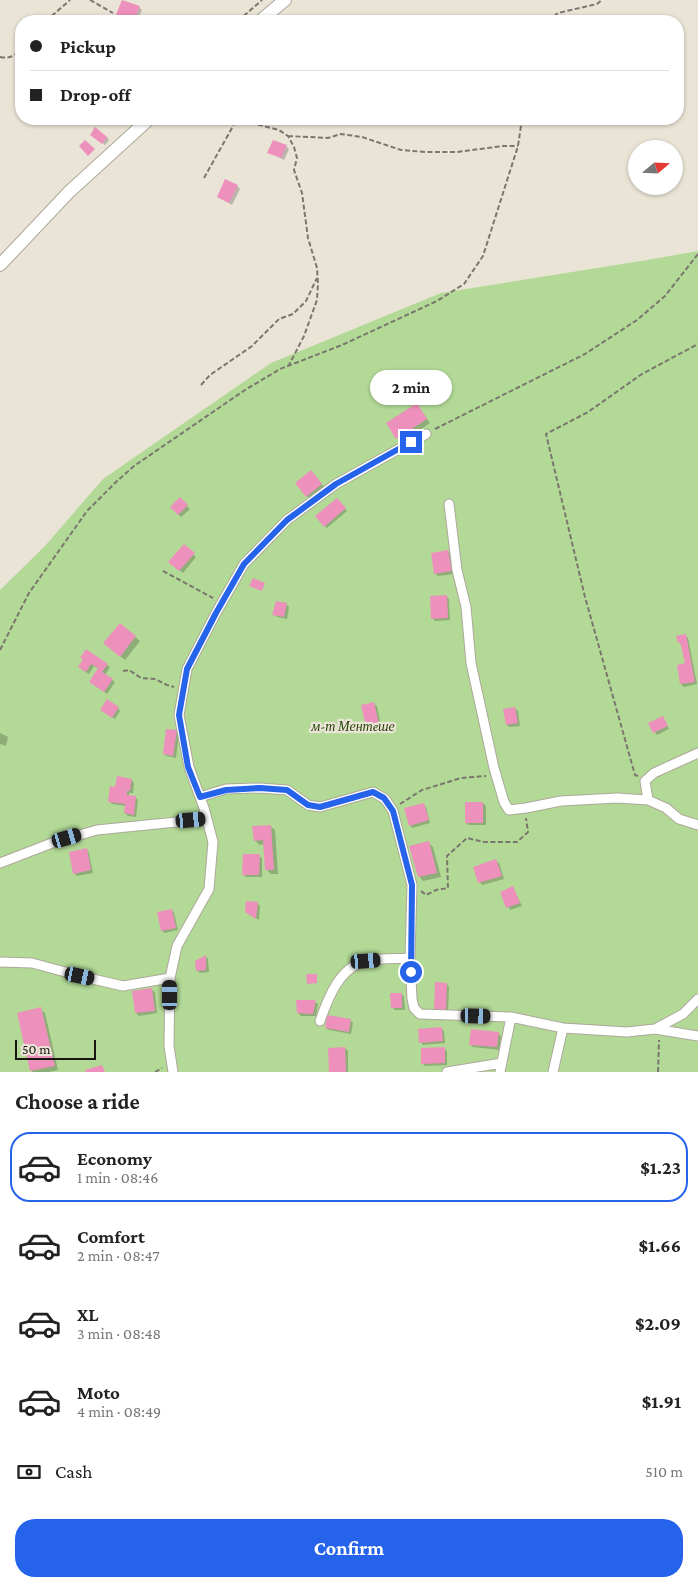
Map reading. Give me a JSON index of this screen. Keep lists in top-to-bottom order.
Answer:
{
  "parks": ["м-т Ментeше"],
  "scale_bar": "50 m",
  "north": "right",
  "page": {
    "banner": ["Pickup", "Drop-off"],
    "bubble": "2 min",
    "scale": "50 m",
    "heading": "Choose a ride",
    "list": [
      {
        "name": "Economy",
        "note": "1 min · 08:46",
        "value": "$1.23"
      },
      {
        "name": "Comfort",
        "note": "2 min · 08:47",
        "value": "$1.66"
      },
      {
        "name": "XL",
        "note": "3 min · 08:48",
        "value": "$2.09"
      },
      {
        "name": "Moto",
        "note": "4 min · 08:49",
        "value": "$1.91"
      }
    ],
    "pay": ["Cash", "510 m"],
    "buttons": "Confirm"
  }
}
